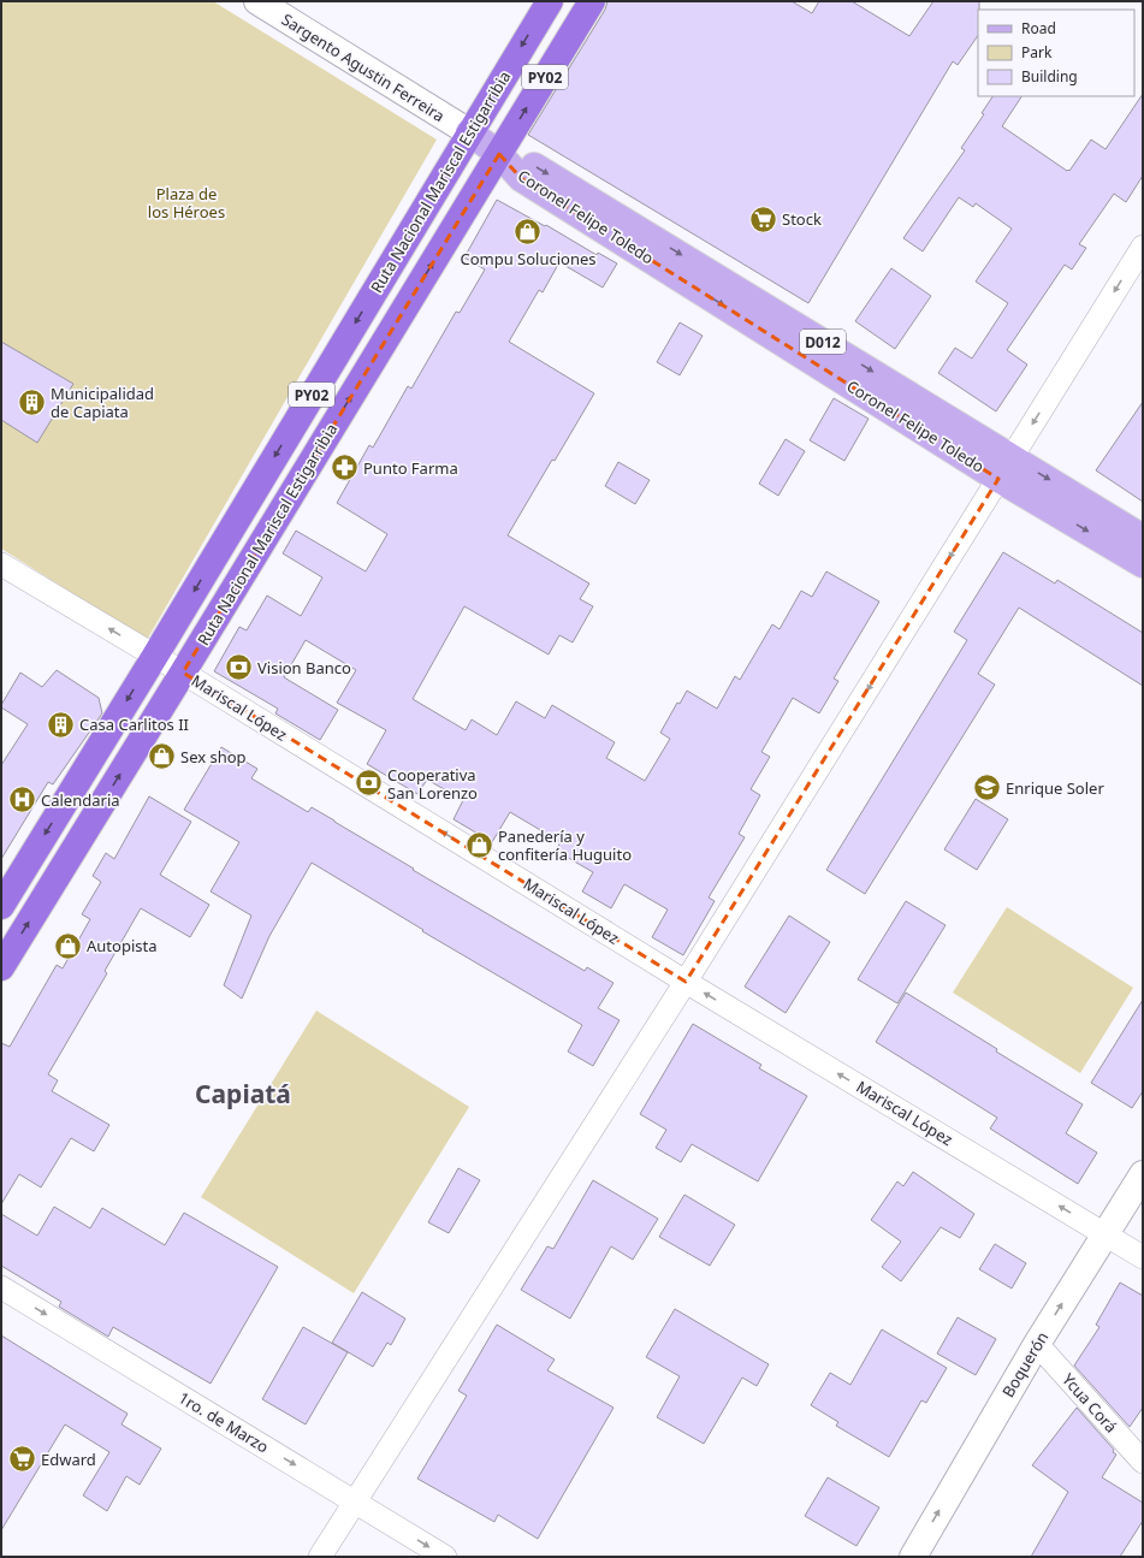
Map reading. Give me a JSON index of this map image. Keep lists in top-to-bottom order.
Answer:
{
  "streets": {
    "highway": ["PY02", "Ruta Nacional Mariscal Estigarribia"],
    "main road": ["Coronel Felipe Toledo", "D012"],
    "street": [
      "Sargento Agustin Ferreira",
      "Mariscal López",
      "Boquerón",
      "Ycua Corá",
      "1ro. de Marzo"
    ]
  },
  "crossings": [
    ["Sargento Agustin Ferreira", "Ruta Nacional Mariscal Estigarribia"],
    ["Sargento Agustin Ferreira", "Coronel Felipe Toledo"],
    ["Ruta Nacional Mariscal Estigarribia", "Coronel Felipe Toledo"],
    ["Ruta Nacional Mariscal Estigarribia", "Mariscal López"],
    ["Mariscal López", "Boquerón"],
    ["Boquerón", "Ycua Corá"]
  ],
  "one_way": [
    "Coronel Felipe Toledo",
    "Mariscal López",
    "Boquerón",
    "1ro. de Marzo"
  ],
  "districts": ["Capiatá"],
  "parks": ["Plaza de los Héroes"],
  "places": {
    "supermarket": ["Stock", "Edward"],
    "shop": [
      "Compu Soluciones",
      "Sex shop",
      "Panedería y confitería Huguito",
      "Autopista"
    ],
    "building": ["Municipalidad de Capiata", "Casa Carlitos II"],
    "pharmacy": ["Punto Farma"],
    "bank": ["Vision Banco", "Cooperativa San Lorenzo"],
    "school or university": ["Enrique Soler"],
    "hospital": ["Calendaria"]
  },
  "legend": ["Road", "Park", "Building"]
}
